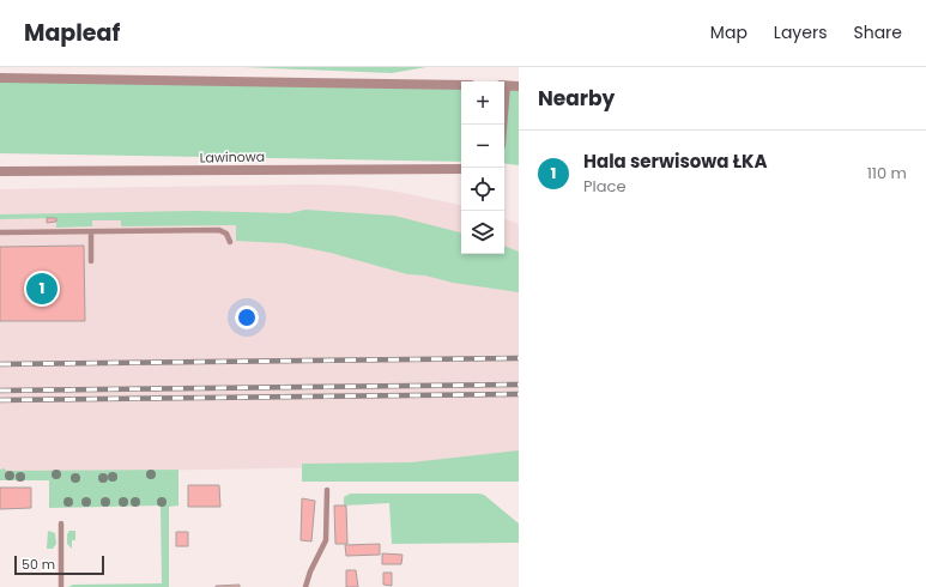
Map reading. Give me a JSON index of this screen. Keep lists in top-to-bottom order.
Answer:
{
  "streets": {
    "street": ["Lawinowa"]
  },
  "scale_bar": "50 m",
  "page": {
    "header": "Mapleaf",
    "nav": ["Map", "Layers", "Share"],
    "heading": "Nearby",
    "map_buttons": ["+", "−"],
    "list": [
      {
        "mark": "1",
        "name": "Hala serwisowa ŁKA",
        "note": "Place",
        "value": "110 m"
      }
    ],
    "pins": "1",
    "scale": "50 m"
  }
}
